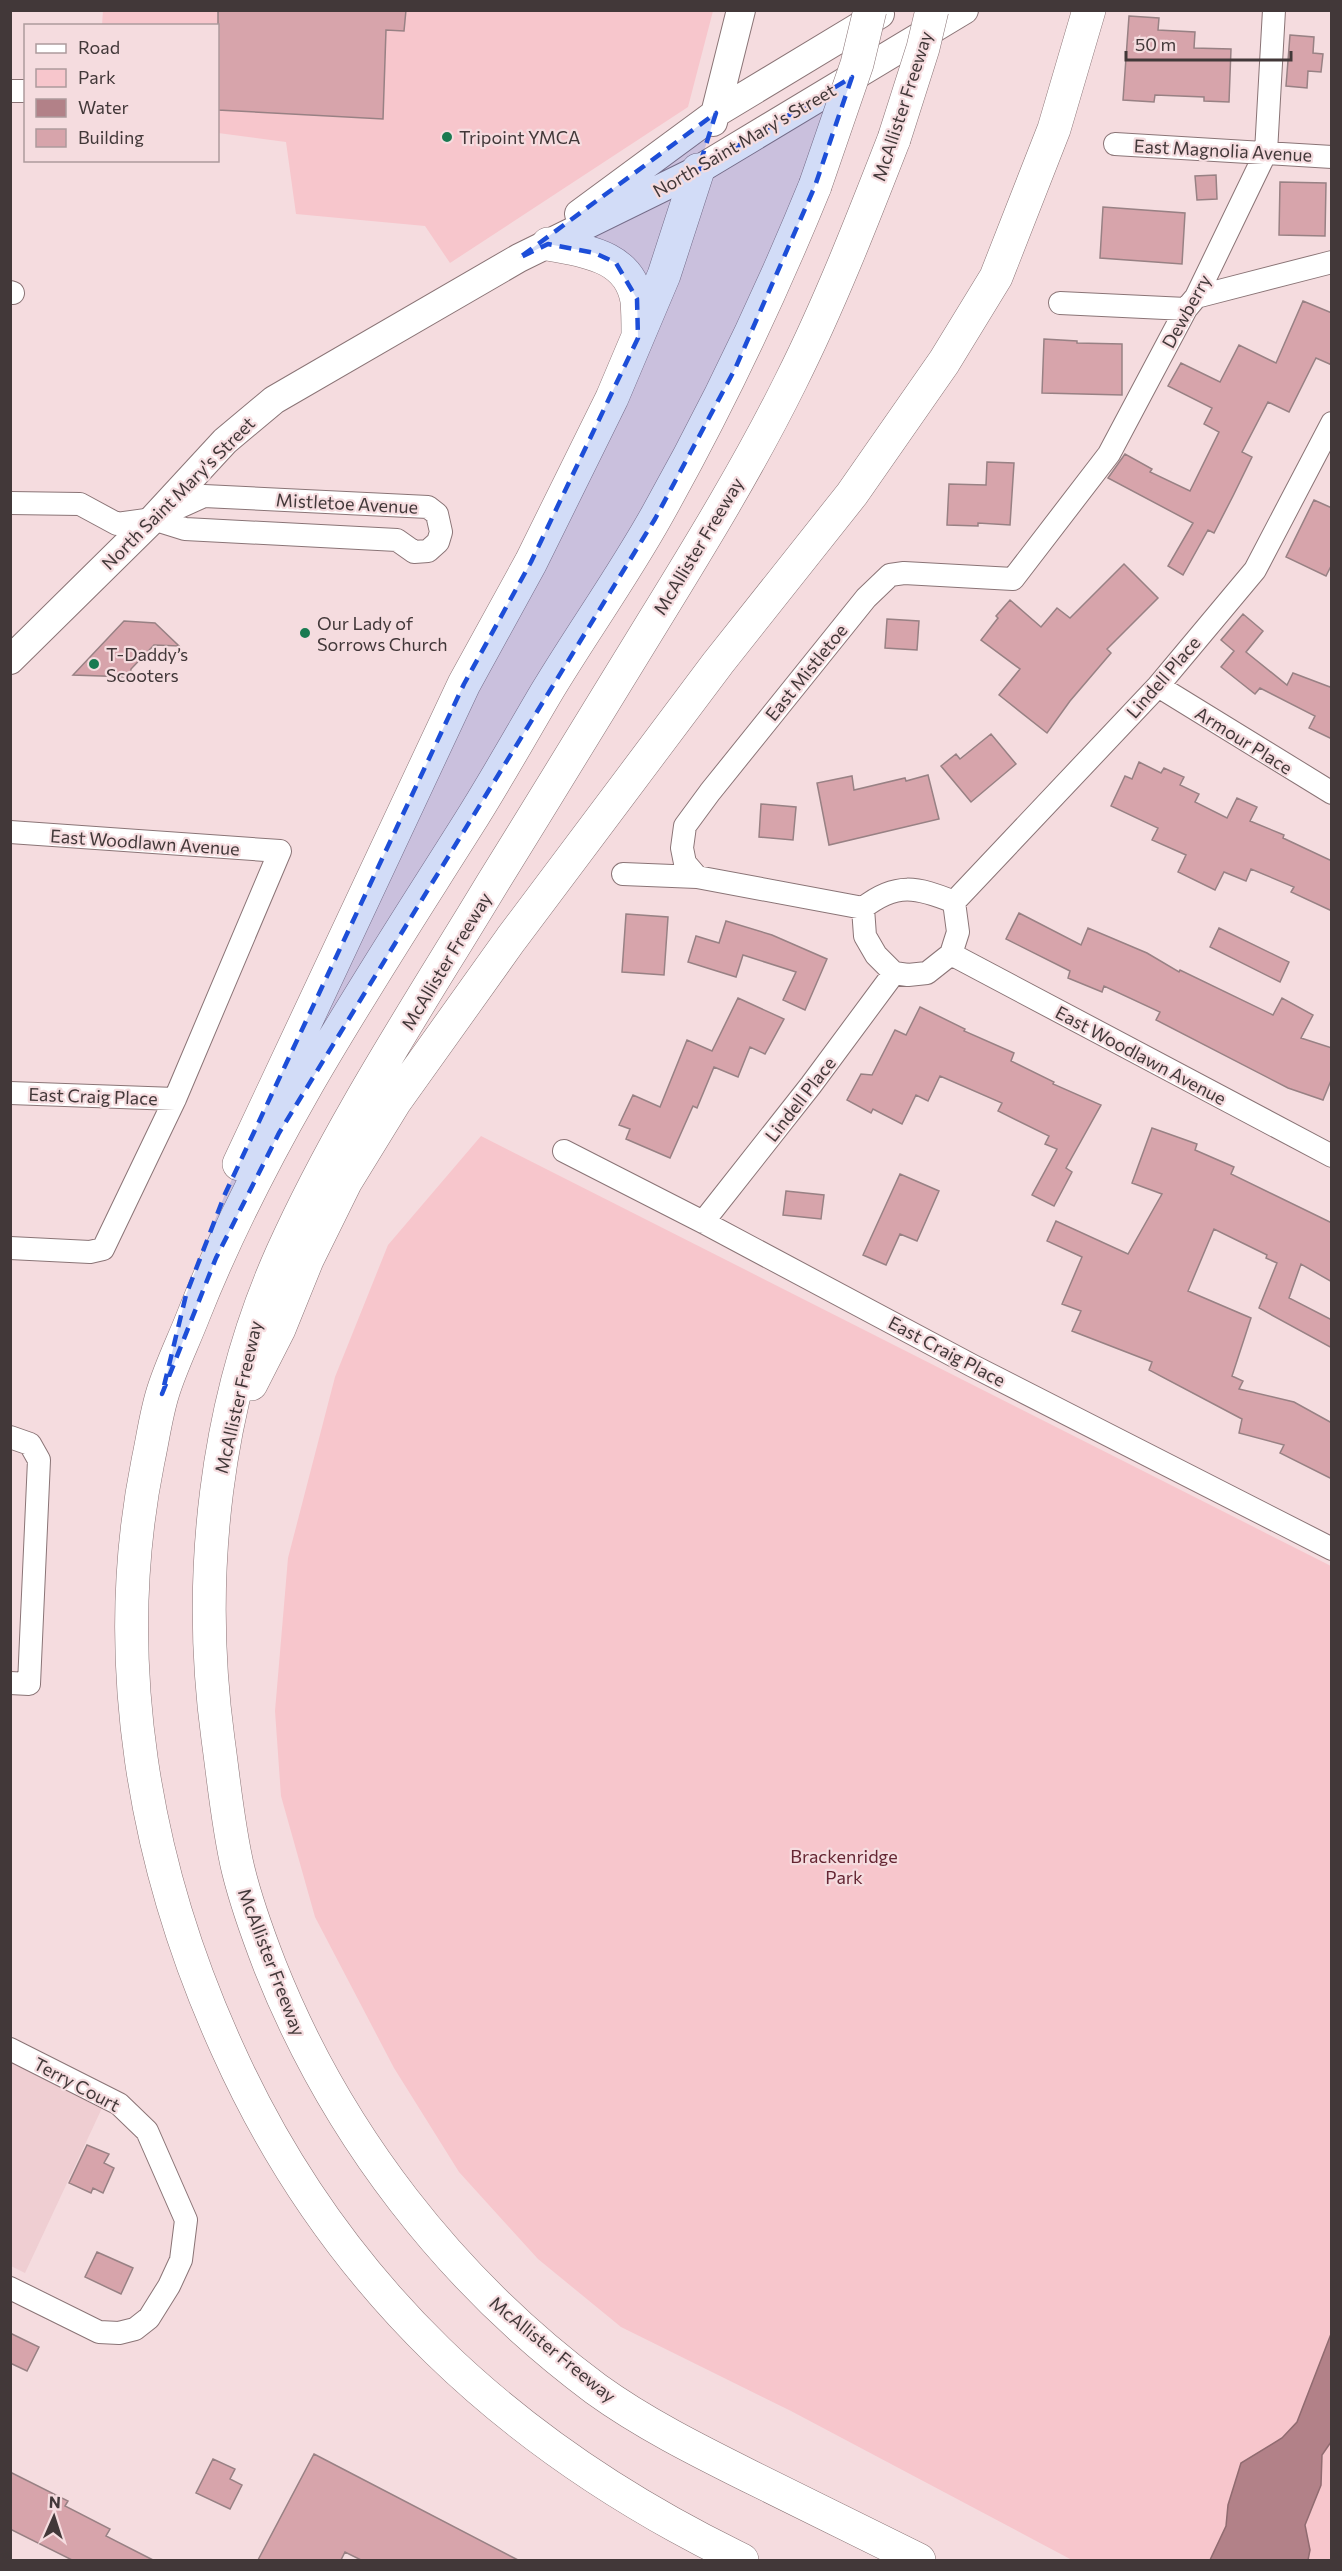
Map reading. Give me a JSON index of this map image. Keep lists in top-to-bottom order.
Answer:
{
  "streets": {
    "highway": ["McAllister Freeway"],
    "main road": ["North Saint Mary's Street"],
    "street": [
      "East Magnolia Avenue",
      "Dewberry",
      "Mistletoe Avenue",
      "East Mistletoe",
      "Lindell Place",
      "Armour Place",
      "East Woodlawn Avenue",
      "East Craig Place",
      "Terry Court"
    ]
  },
  "crossings": [
    ["North Saint Mary's Street", "Mistletoe Avenue"],
    ["East Magnolia Avenue", "Dewberry"],
    ["Dewberry", "East Mistletoe"],
    ["Lindell Place", "Armour Place"],
    ["Lindell Place", "East Woodlawn Avenue"],
    ["Lindell Place", "East Craig Place"],
    ["East Woodlawn Avenue", "East Craig Place"]
  ],
  "parks": ["Brackenridge Park"],
  "places": ["Tripoint YMCA", "Our Lady of Sorrows Church", "T-Daddy’s Scooters"],
  "legend": [
    "Road",
    "Park",
    "Water",
    "Building"
  ],
  "scale_bar": "50 m",
  "north": "top"
}
